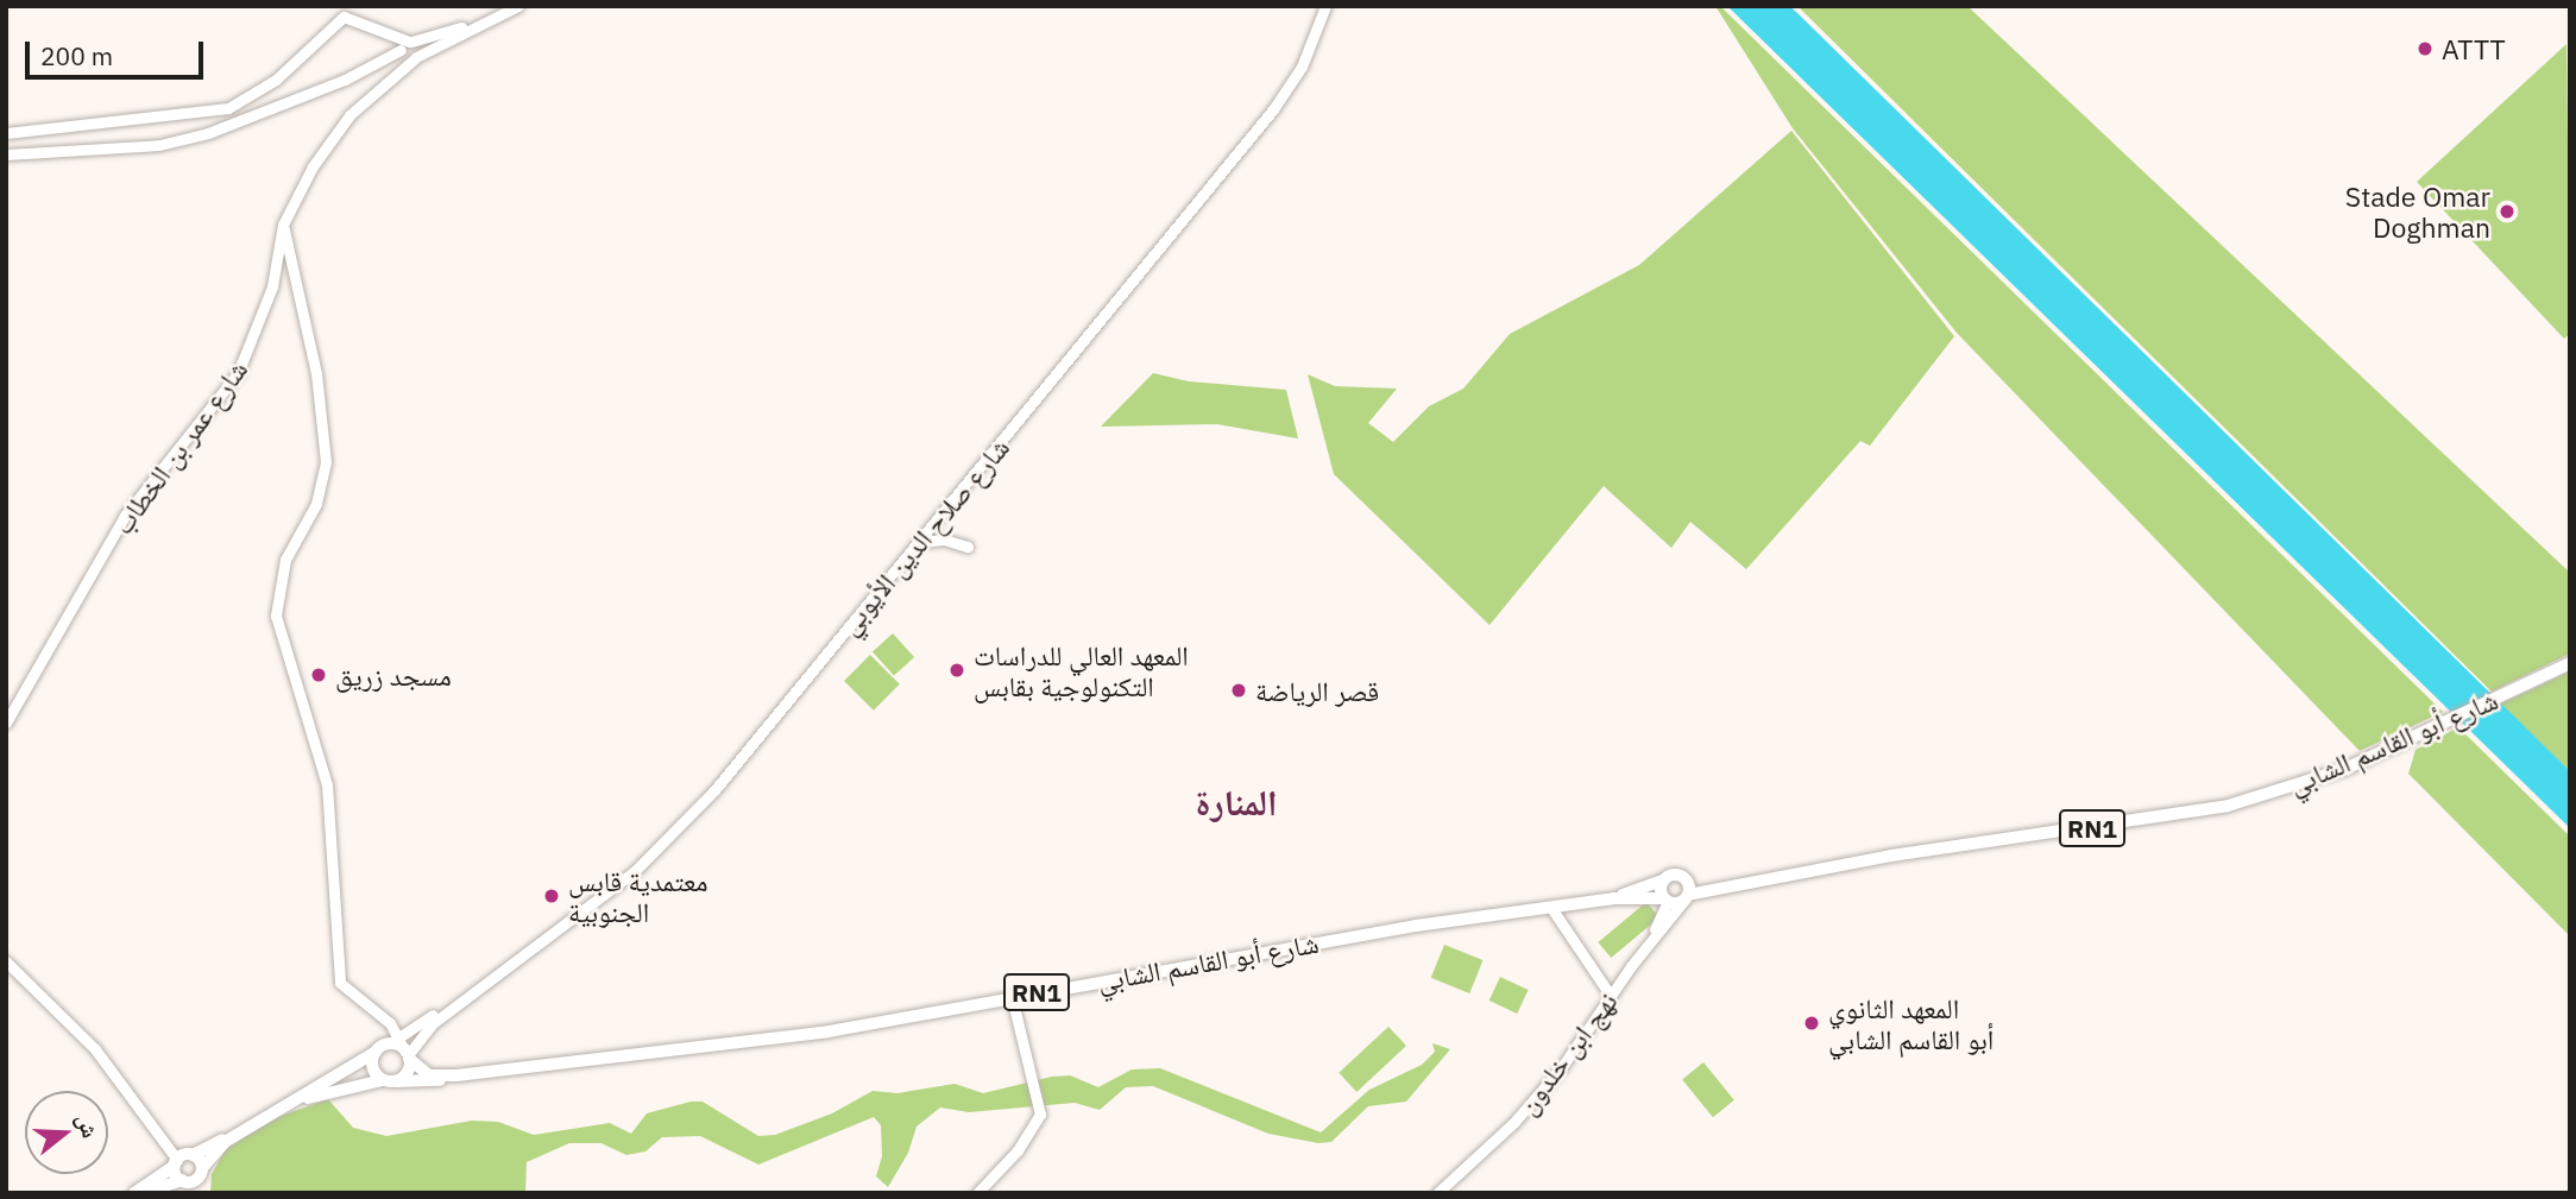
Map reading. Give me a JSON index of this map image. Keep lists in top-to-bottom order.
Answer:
{
  "streets": {
    "main road": ["شارع أبو القاسم الشابي", "RN1"],
    "street": ["شارع عمر بن الخطاب", "شارع صلاح الدين الأيوبي", "نهج ابن خلدون"]
  },
  "crossings": [
    ["شارع صلاح الدين الأيوبي", "شارع أبو القاسم الشابي"],
    ["شارع صلاح الدين الأيوبي", "RN1"],
    ["شارع أبو القاسم الشابي", "RN1"]
  ],
  "districts": ["المنارة"],
  "places": [
    "ATTT",
    "Stade Omar Doghman",
    "المعهد العالي للدراسات التكنولوجية بقابس",
    "مسجد زريق",
    "قصر الرياضة",
    "معتمدية قابس الجنوبية",
    "المعهد الثانوي أبو القاسم الشابي"
  ],
  "scale_bar": "200 m",
  "north": "right"
}
